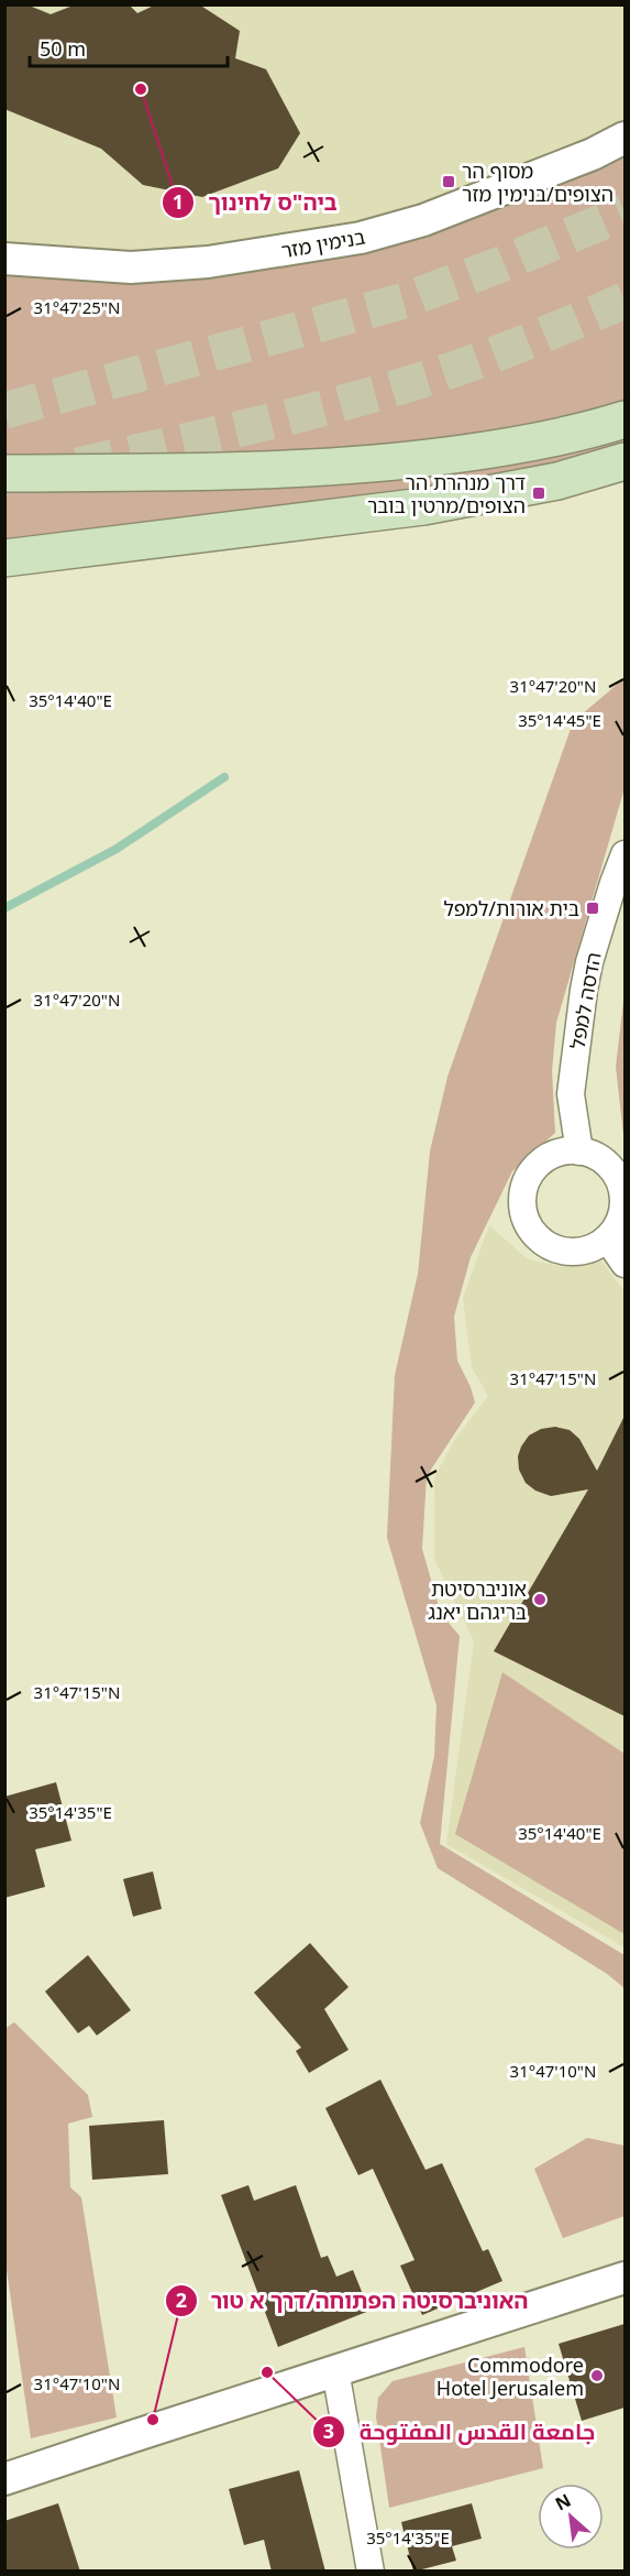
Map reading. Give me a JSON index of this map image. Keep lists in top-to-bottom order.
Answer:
{
  "streets": {
    "street": ["בנימין מזר", "הדסה למפל"]
  },
  "places": {
    "other": [
      "ביה\"ס לחינוך",
      "אוניברסיטת בריגהם יאנג",
      "جامعة القدس المفتوحة",
      "Commodore Hotel Jerusalem",
      "האוניברסיטה הפתוחה/דרך א טור"
    ],
    "transit": ["מסוף הר הצופים/בנימין מזר", "דרך מנהרת הר הצופים/מרטין בובר", "בית אורות/למפל"]
  },
  "scale_bar": "50 m",
  "north": "top left",
  "coordinates": [
    "31°47'25\"N",
    "31°47'20\"N",
    "35°14'40\"E",
    "35°14'45\"E",
    "31°47'15\"N",
    "35°14'35\"E",
    "31°47'10\"N"
  ]
}
